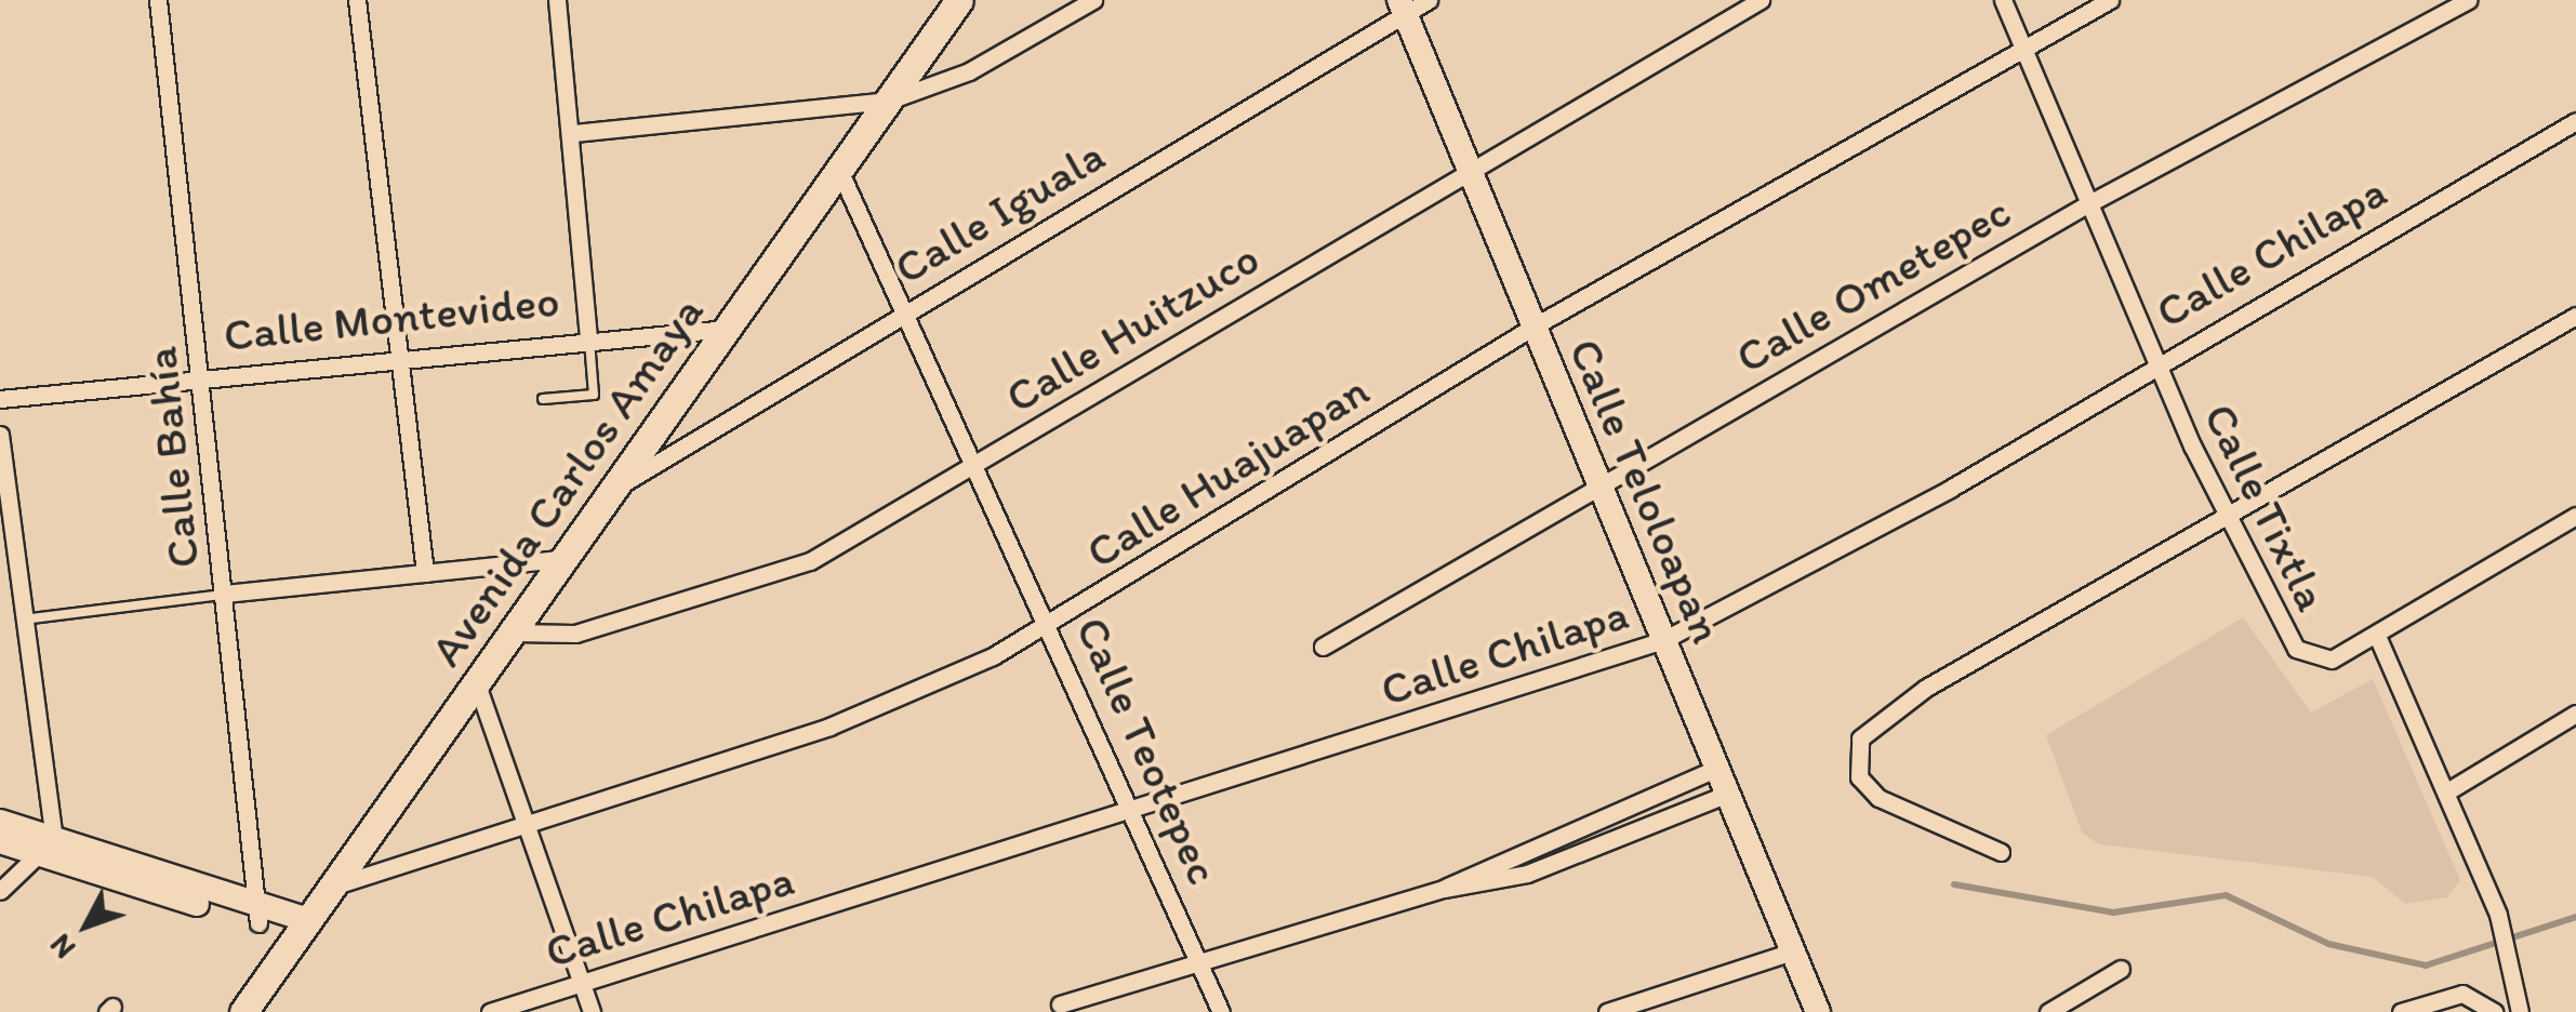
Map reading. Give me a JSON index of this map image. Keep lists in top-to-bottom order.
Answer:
{
  "streets": {
    "main road": ["Avenida Carlos Amaya"],
    "street": [
      "Calle Iguala",
      "Calle Chilapa",
      "Calle Ometepec",
      "Calle Montevideo",
      "Calle Huitzuco",
      "Calle Bahía",
      "Calle Huajuapan",
      "Calle Teloloapan",
      "Calle Tixtla",
      "Calle Teotepec"
    ]
  },
  "crossings": [
    ["Calle Iguala", "Avenida Carlos Amaya"],
    ["Calle Iguala", "Calle Teloloapan"],
    ["Calle Iguala", "Calle Teotepec"],
    ["Calle Chilapa", "Calle Teloloapan"],
    ["Calle Chilapa", "Calle Tixtla"],
    ["Calle Chilapa", "Calle Teotepec"],
    ["Calle Ometepec", "Calle Teloloapan"],
    ["Calle Ometepec", "Calle Tixtla"],
    ["Calle Montevideo", "Calle Bahía"],
    ["Calle Montevideo", "Avenida Carlos Amaya"],
    ["Calle Huitzuco", "Avenida Carlos Amaya"],
    ["Calle Huitzuco", "Calle Teloloapan"],
    ["Calle Huitzuco", "Calle Teotepec"],
    ["Calle Huajuapan", "Avenida Carlos Amaya"],
    ["Calle Huajuapan", "Calle Teloloapan"],
    ["Calle Huajuapan", "Calle Tixtla"],
    ["Calle Huajuapan", "Calle Teotepec"],
    ["Avenida Carlos Amaya", "Calle Teotepec"]
  ],
  "north": "bottom left"
}
